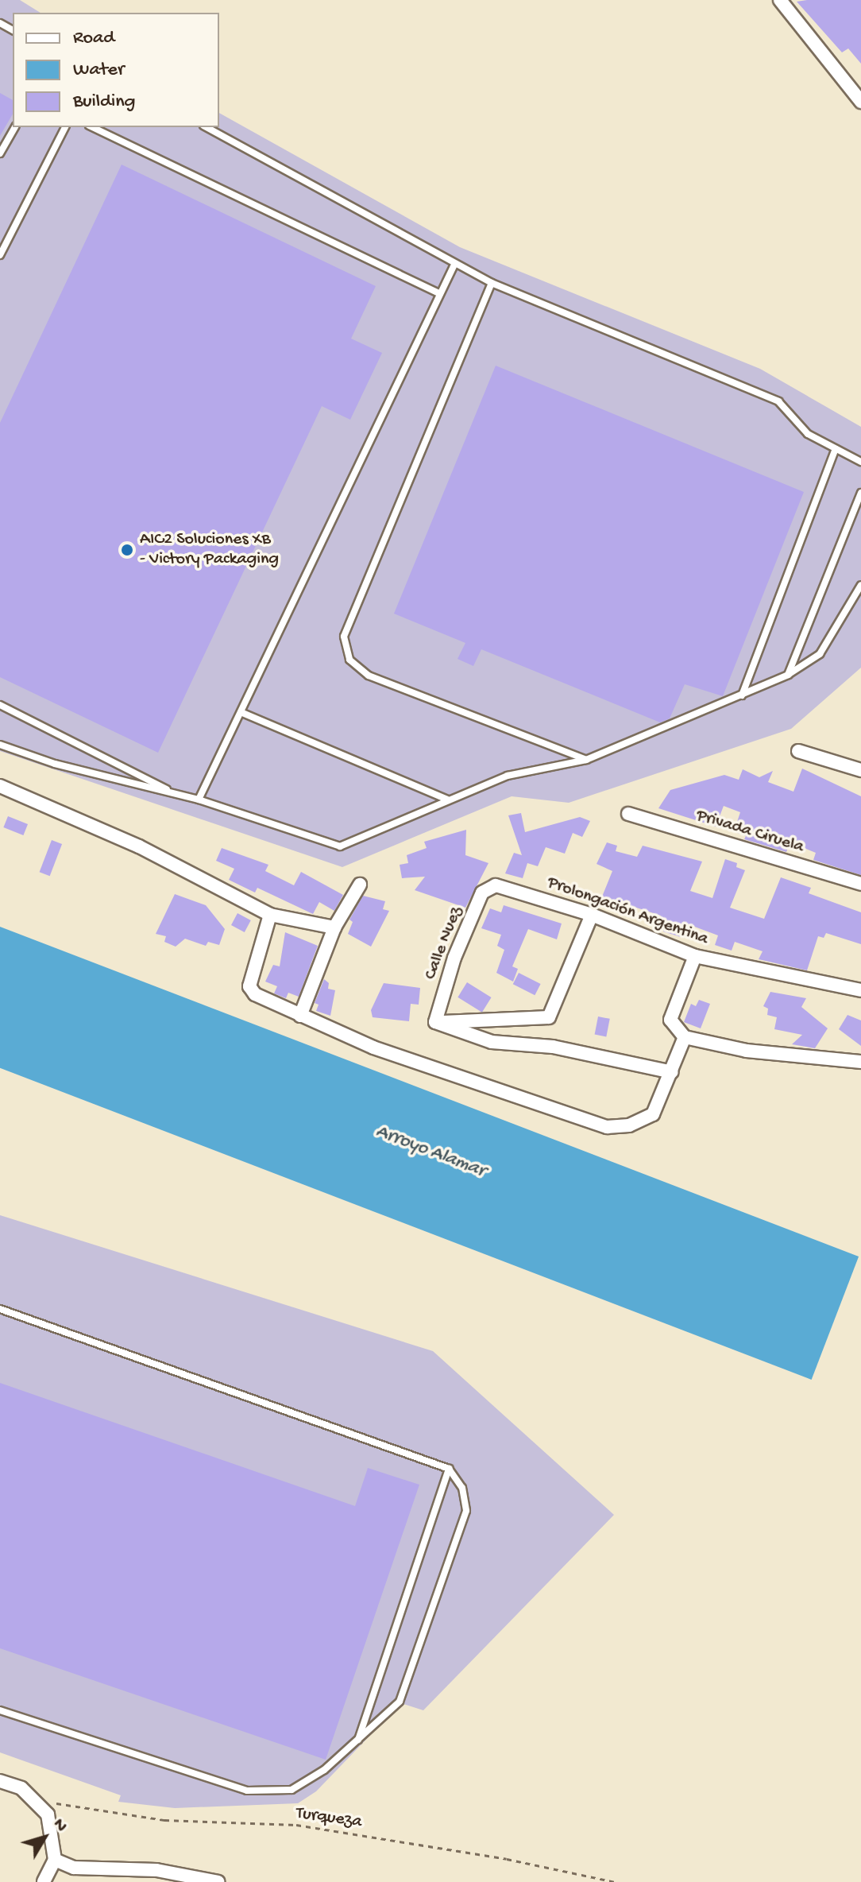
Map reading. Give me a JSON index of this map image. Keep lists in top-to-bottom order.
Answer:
{
  "streets": {
    "street": ["Privada Ciruela", "Prolongación Argentina", "Calle Nuez"],
    "path": ["Turqueza"]
  },
  "crossings": [
    ["Prolongación Argentina", "Calle Nuez"]
  ],
  "water": ["Arroyo Alamar"],
  "places": ["AIC2 Soluciones XB - Victory Packaging"],
  "legend": ["Road", "Water", "Building"],
  "north": "top right"
}
